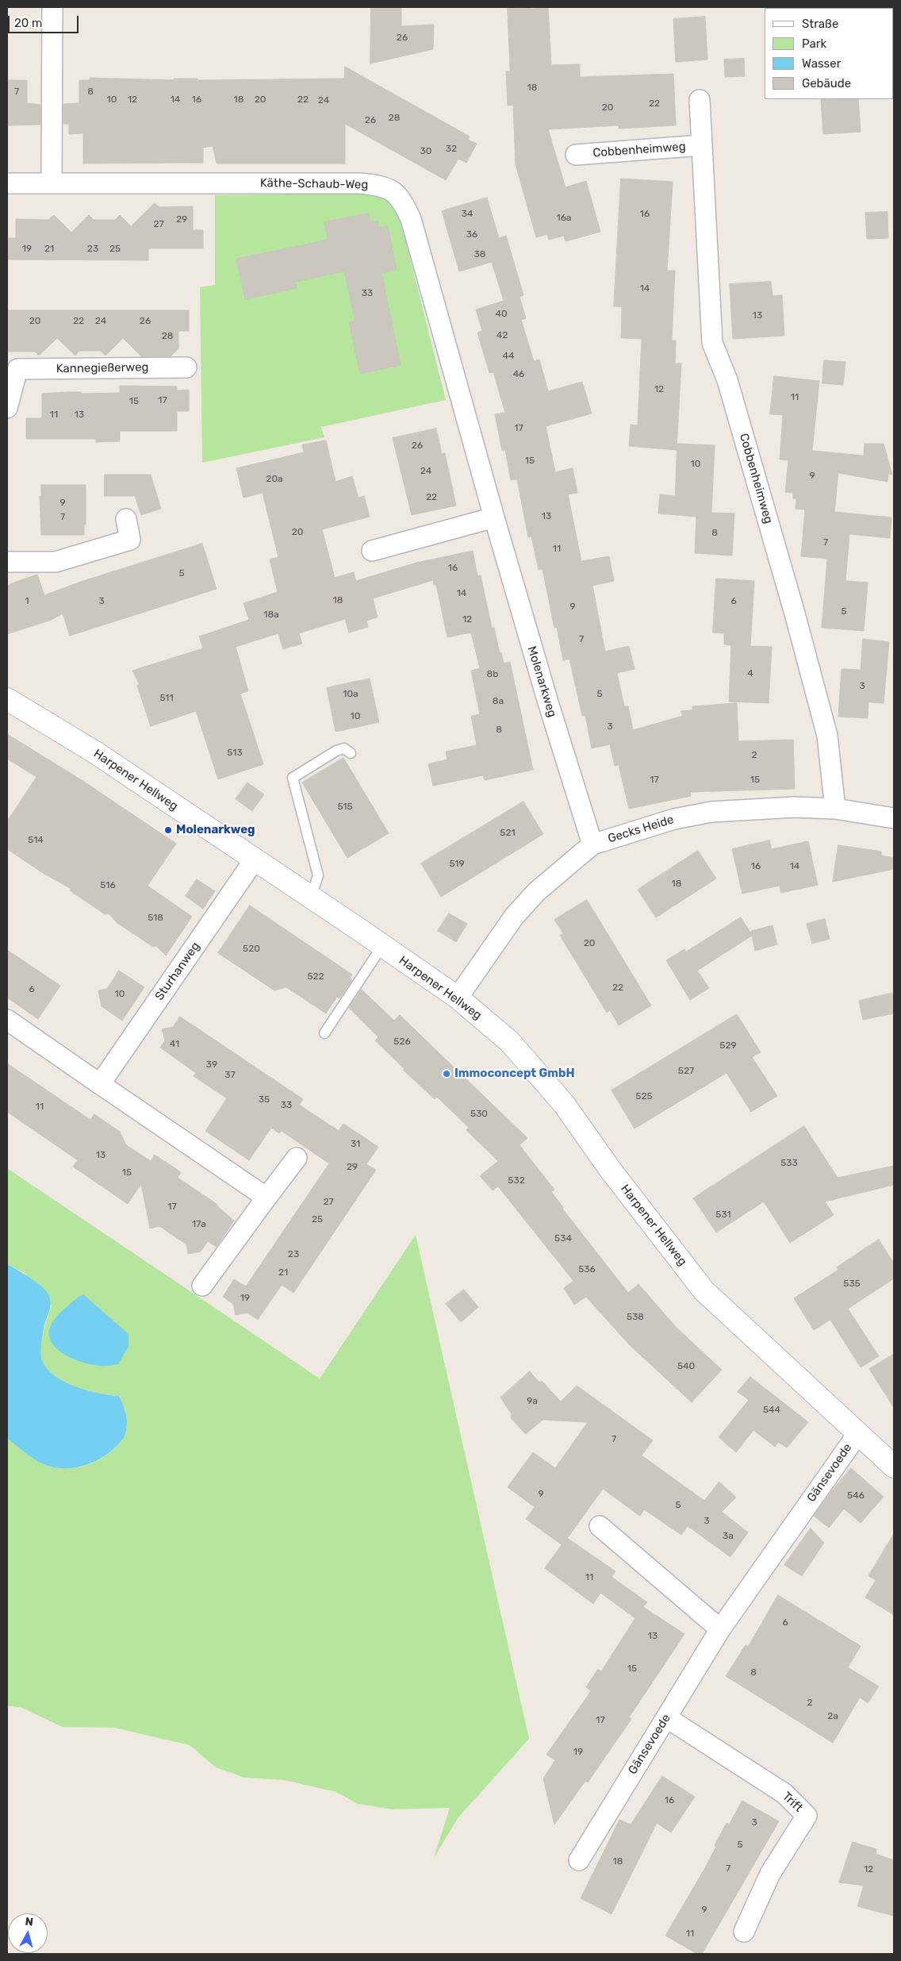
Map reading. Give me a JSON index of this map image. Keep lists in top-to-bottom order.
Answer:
{
  "streets": {
    "street": [
      "Cobbenheimweg",
      "Käthe-Schaub-Weg",
      "Kannegießerweg",
      "Molenarkweg",
      "Harpener Hellweg",
      "Gecks Heide",
      "Sturhanweg",
      "Gänsevoede",
      "Trift"
    ]
  },
  "crossings": [
    ["Cobbenheimweg", "Gecks Heide"],
    ["Käthe-Schaub-Weg", "Molenarkweg"],
    ["Molenarkweg", "Gecks Heide"],
    ["Harpener Hellweg", "Gecks Heide"],
    ["Harpener Hellweg", "Sturhanweg"],
    ["Harpener Hellweg", "Gänsevoede"],
    ["Gänsevoede", "Trift"]
  ],
  "places": ["Molenarkweg", "Immoconcept GmbH"],
  "house_numbers": [
    "26",
    "18",
    "7",
    "8",
    "10",
    "12",
    "14",
    "16",
    "18",
    "20",
    "22",
    "24",
    "22",
    "20",
    "28",
    "26",
    "32",
    "30",
    "34",
    "16",
    "16a",
    "29",
    "27",
    "36",
    "19",
    "21",
    "23",
    "25",
    "38",
    "14",
    "33",
    "40",
    "13",
    "20",
    "22",
    "24",
    "26",
    "42",
    "28",
    "44",
    "46",
    "12",
    "11",
    "17",
    "15",
    "11",
    "13",
    "17",
    "26",
    "15",
    "10",
    "24",
    "9",
    "20a",
    "22",
    "9",
    "13",
    "7",
    "20",
    "8",
    "7",
    "11",
    "16",
    "5",
    "14",
    "18",
    "1",
    "3",
    "6",
    "9",
    "5",
    "18a",
    "12",
    "7",
    "4",
    "8b",
    "3",
    "10a",
    "5",
    "511",
    "8a",
    "10",
    "3",
    "8",
    "513",
    "2",
    "17",
    "15",
    "515",
    "521",
    "514",
    "519",
    "16",
    "14",
    "18",
    "516",
    "518",
    "20",
    "520",
    "522",
    "22",
    "6",
    "10",
    "526",
    "41",
    "529",
    "39",
    "527",
    "37",
    "525",
    "35",
    "33",
    "11",
    "530",
    "31",
    "13",
    "533",
    "29",
    "15",
    "532",
    "27",
    "17",
    "531",
    "25",
    "17a",
    "534",
    "23",
    "536",
    "21",
    "535",
    "19",
    "538",
    "540",
    "9a",
    "544",
    "7",
    "9",
    "546",
    "5",
    "3",
    "3a",
    "11",
    "6",
    "13",
    "15",
    "8",
    "2",
    "2a",
    "17",
    "19",
    "16",
    "3",
    "5",
    "18",
    "7",
    "12",
    "9",
    "11"
  ],
  "legend": [
    "Straße",
    "Park",
    "Wasser",
    "Gebäude"
  ],
  "scale_bar": "20 m",
  "north": "top"
}
